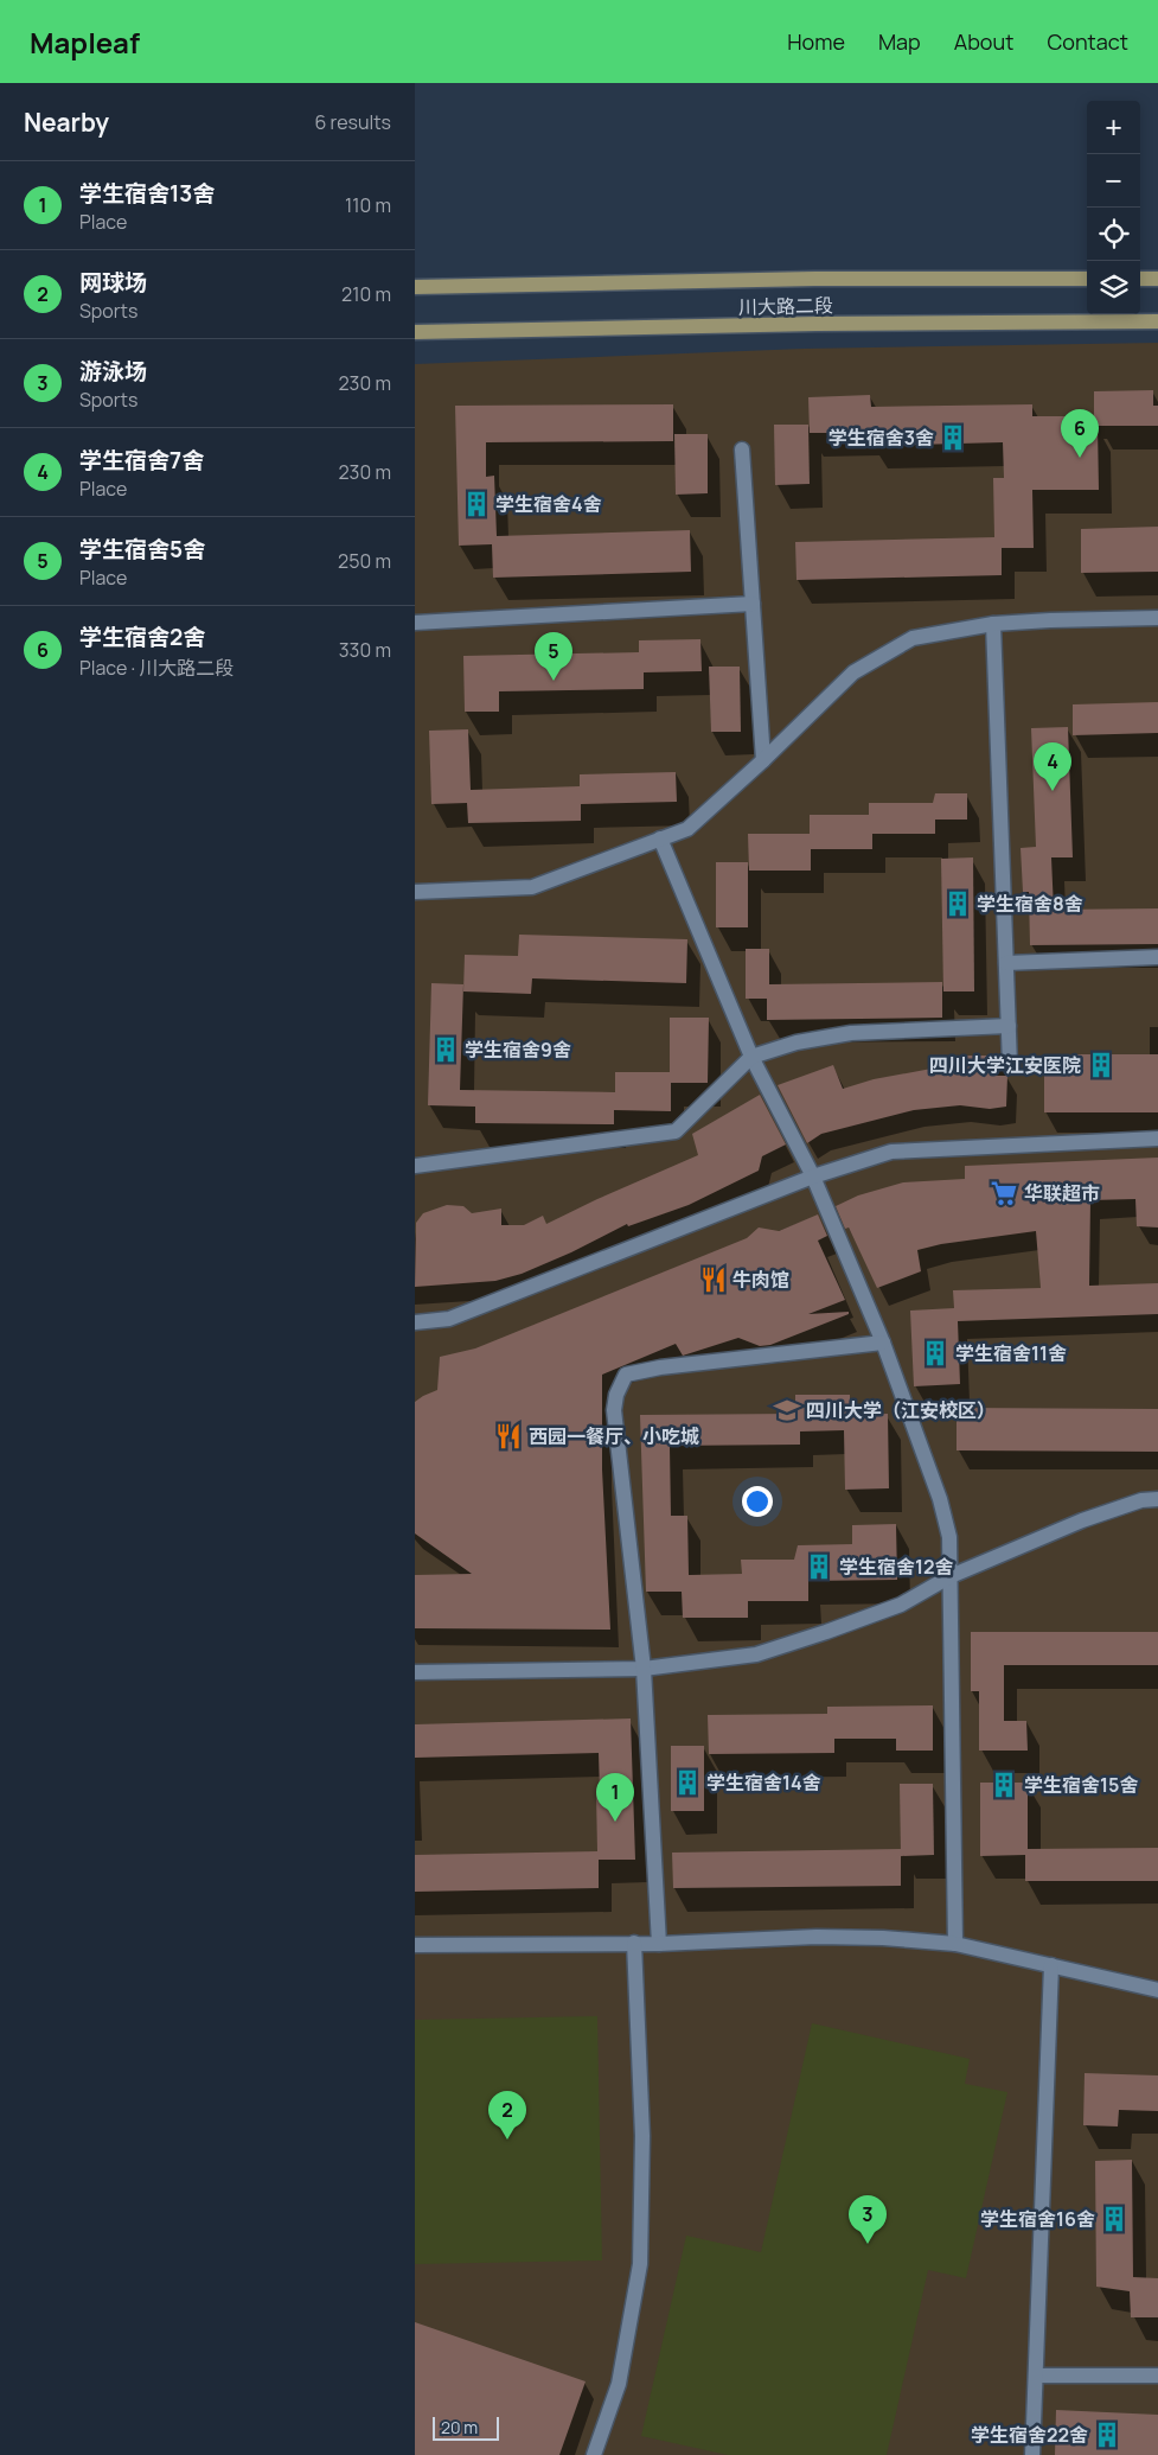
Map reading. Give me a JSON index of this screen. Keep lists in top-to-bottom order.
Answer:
{
  "streets": {
    "main road": ["川大路二段"]
  },
  "places": {
    "building": [
      "学生宿舍3舍",
      "学生宿舍4舍",
      "学生宿舍8舍",
      "学生宿舍9舍",
      "四川大学江安医院",
      "学生宿舍11舍",
      "学生宿舍12舍",
      "学生宿舍14舍",
      "学生宿舍15舍",
      "学生宿舍16舍",
      "学生宿舍22舍"
    ],
    "supermarket": ["华联超市"],
    "restaurant": ["牛肉馆", "西园一餐厅、小吃城"],
    "school or university": ["四川大学（江安校区）"]
  },
  "scale_bar": "20 m",
  "page": {
    "header": "Mapleaf",
    "nav": [
      "Home",
      "Map",
      "About",
      "Contact"
    ],
    "heading": ["Nearby", "6 results"],
    "map_buttons": ["+", "−"],
    "list": [
      {
        "mark": "1",
        "name": "学生宿舍13舍",
        "note": "Place",
        "value": "110 m"
      },
      {
        "mark": "2",
        "name": "网球场",
        "note": "Sports",
        "value": "210 m"
      },
      {
        "mark": "3",
        "name": "游泳场",
        "note": "Sports",
        "value": "230 m"
      },
      {
        "mark": "4",
        "name": "学生宿舍7舍",
        "note": "Place",
        "value": "230 m"
      },
      {
        "mark": "5",
        "name": "学生宿舍5舍",
        "note": "Place",
        "value": "250 m"
      },
      {
        "mark": "6",
        "name": "学生宿舍2舍",
        "note": "Place · 川大路二段",
        "value": "330 m"
      }
    ],
    "pins": [
      "6",
      "5",
      "4",
      "1",
      "2",
      "3"
    ],
    "scale": "20 m"
  }
}
